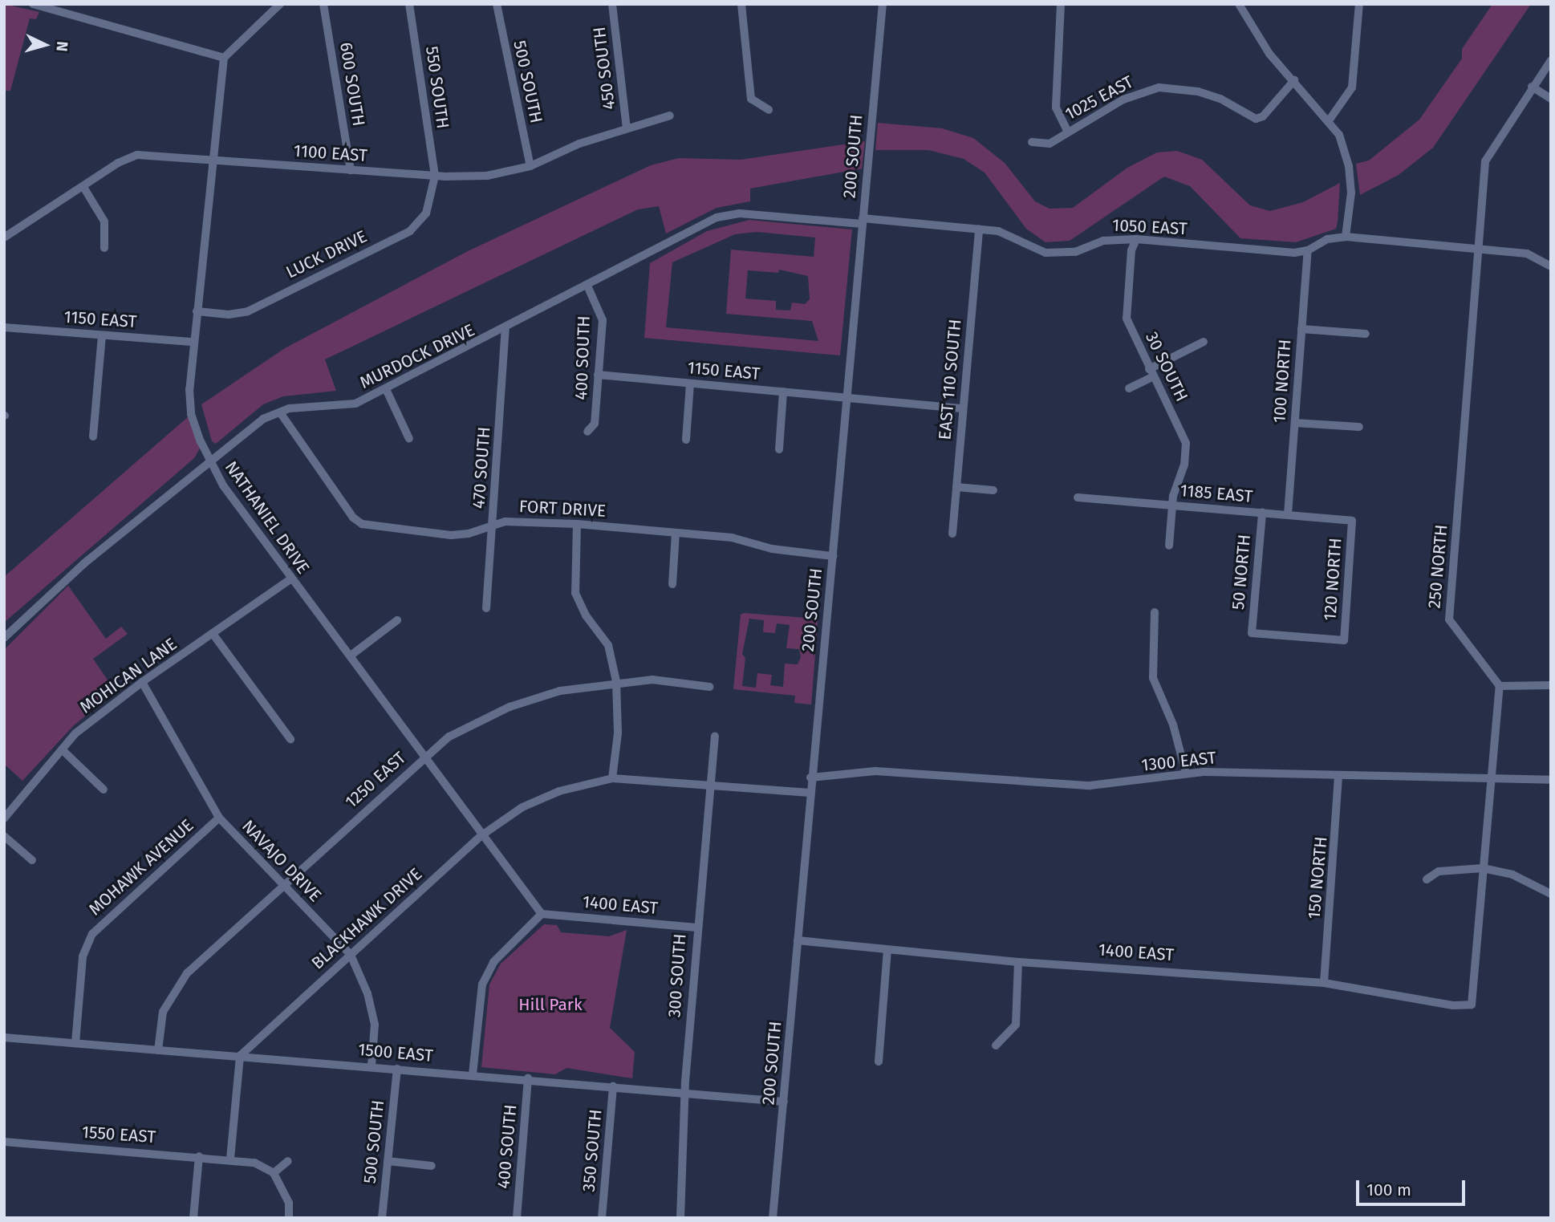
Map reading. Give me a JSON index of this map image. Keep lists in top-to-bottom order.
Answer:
{
  "streets": {
    "street": [
      "450 SOUTH",
      "500 SOUTH",
      "600 SOUTH",
      "550 SOUTH",
      "1025 EAST",
      "1100 EAST",
      "200 SOUTH",
      "1050 EAST",
      "LUCK DRIVE",
      "1150 EAST",
      "MURDOCK DRIVE",
      "400 SOUTH",
      "30 SOUTH",
      "EAST 110 SOUTH",
      "100 NORTH",
      "470 SOUTH",
      "1185 EAST",
      "FORT DRIVE",
      "NATHANIEL DRIVE",
      "250 NORTH",
      "50 NORTH",
      "120 NORTH",
      "MOHICAN LANE",
      "1300 EAST",
      "1250 EAST",
      "NAVAJO DRIVE",
      "MOHAWK AVENUE",
      "150 NORTH",
      "1400 EAST",
      "BLACKHAWK DRIVE",
      "300 SOUTH",
      "1500 EAST",
      "1550 EAST",
      "350 SOUTH"
    ]
  },
  "crossings": [
    ["450 SOUTH", "1100 EAST"],
    ["500 SOUTH", "1100 EAST"],
    ["500 SOUTH", "1500 EAST"],
    ["600 SOUTH", "1100 EAST"],
    ["550 SOUTH", "1100 EAST"],
    ["550 SOUTH", "LUCK DRIVE"],
    ["1100 EAST", "LUCK DRIVE"],
    ["1100 EAST", "NATHANIEL DRIVE"],
    ["200 SOUTH", "1050 EAST"],
    ["200 SOUTH", "1150 EAST"],
    ["200 SOUTH", "MURDOCK DRIVE"],
    ["200 SOUTH", "FORT DRIVE"],
    ["200 SOUTH", "1300 EAST"],
    ["200 SOUTH", "1400 EAST"],
    ["200 SOUTH", "1500 EAST"],
    ["1050 EAST", "MURDOCK DRIVE"],
    ["1050 EAST", "30 SOUTH"],
    ["1050 EAST", "EAST 110 SOUTH"],
    ["1050 EAST", "100 NORTH"],
    ["LUCK DRIVE", "NATHANIEL DRIVE"],
    ["1150 EAST", "400 SOUTH"],
    ["1150 EAST", "EAST 110 SOUTH"],
    ["1150 EAST", "NATHANIEL DRIVE"],
    ["MURDOCK DRIVE", "400 SOUTH"],
    ["MURDOCK DRIVE", "470 SOUTH"],
    ["MURDOCK DRIVE", "FORT DRIVE"],
    ["MURDOCK DRIVE", "NATHANIEL DRIVE"],
    ["400 SOUTH", "1500 EAST"],
    ["30 SOUTH", "1185 EAST"],
    ["100 NORTH", "1185 EAST"],
    ["470 SOUTH", "FORT DRIVE"],
    ["1185 EAST", "50 NORTH"],
    ["1185 EAST", "120 NORTH"],
    ["NATHANIEL DRIVE", "MOHICAN LANE"],
    ["NATHANIEL DRIVE", "1250 EAST"],
    ["NATHANIEL DRIVE", "1400 EAST"],
    ["NATHANIEL DRIVE", "BLACKHAWK DRIVE"],
    ["50 NORTH", "120 NORTH"],
    ["MOHICAN LANE", "NAVAJO DRIVE"],
    ["1300 EAST", "150 NORTH"],
    ["1250 EAST", "NAVAJO DRIVE"],
    ["1250 EAST", "1500 EAST"],
    ["NAVAJO DRIVE", "MOHAWK AVENUE"],
    ["NAVAJO DRIVE", "BLACKHAWK DRIVE"],
    ["NAVAJO DRIVE", "1500 EAST"],
    ["MOHAWK AVENUE", "1500 EAST"],
    ["150 NORTH", "1400 EAST"],
    ["1400 EAST", "300 SOUTH"],
    ["BLACKHAWK DRIVE", "300 SOUTH"],
    ["BLACKHAWK DRIVE", "1500 EAST"],
    ["300 SOUTH", "1500 EAST"],
    ["1500 EAST", "350 SOUTH"]
  ],
  "parks": ["Hill Park"],
  "scale_bar": "100 m",
  "north": "right"
}
